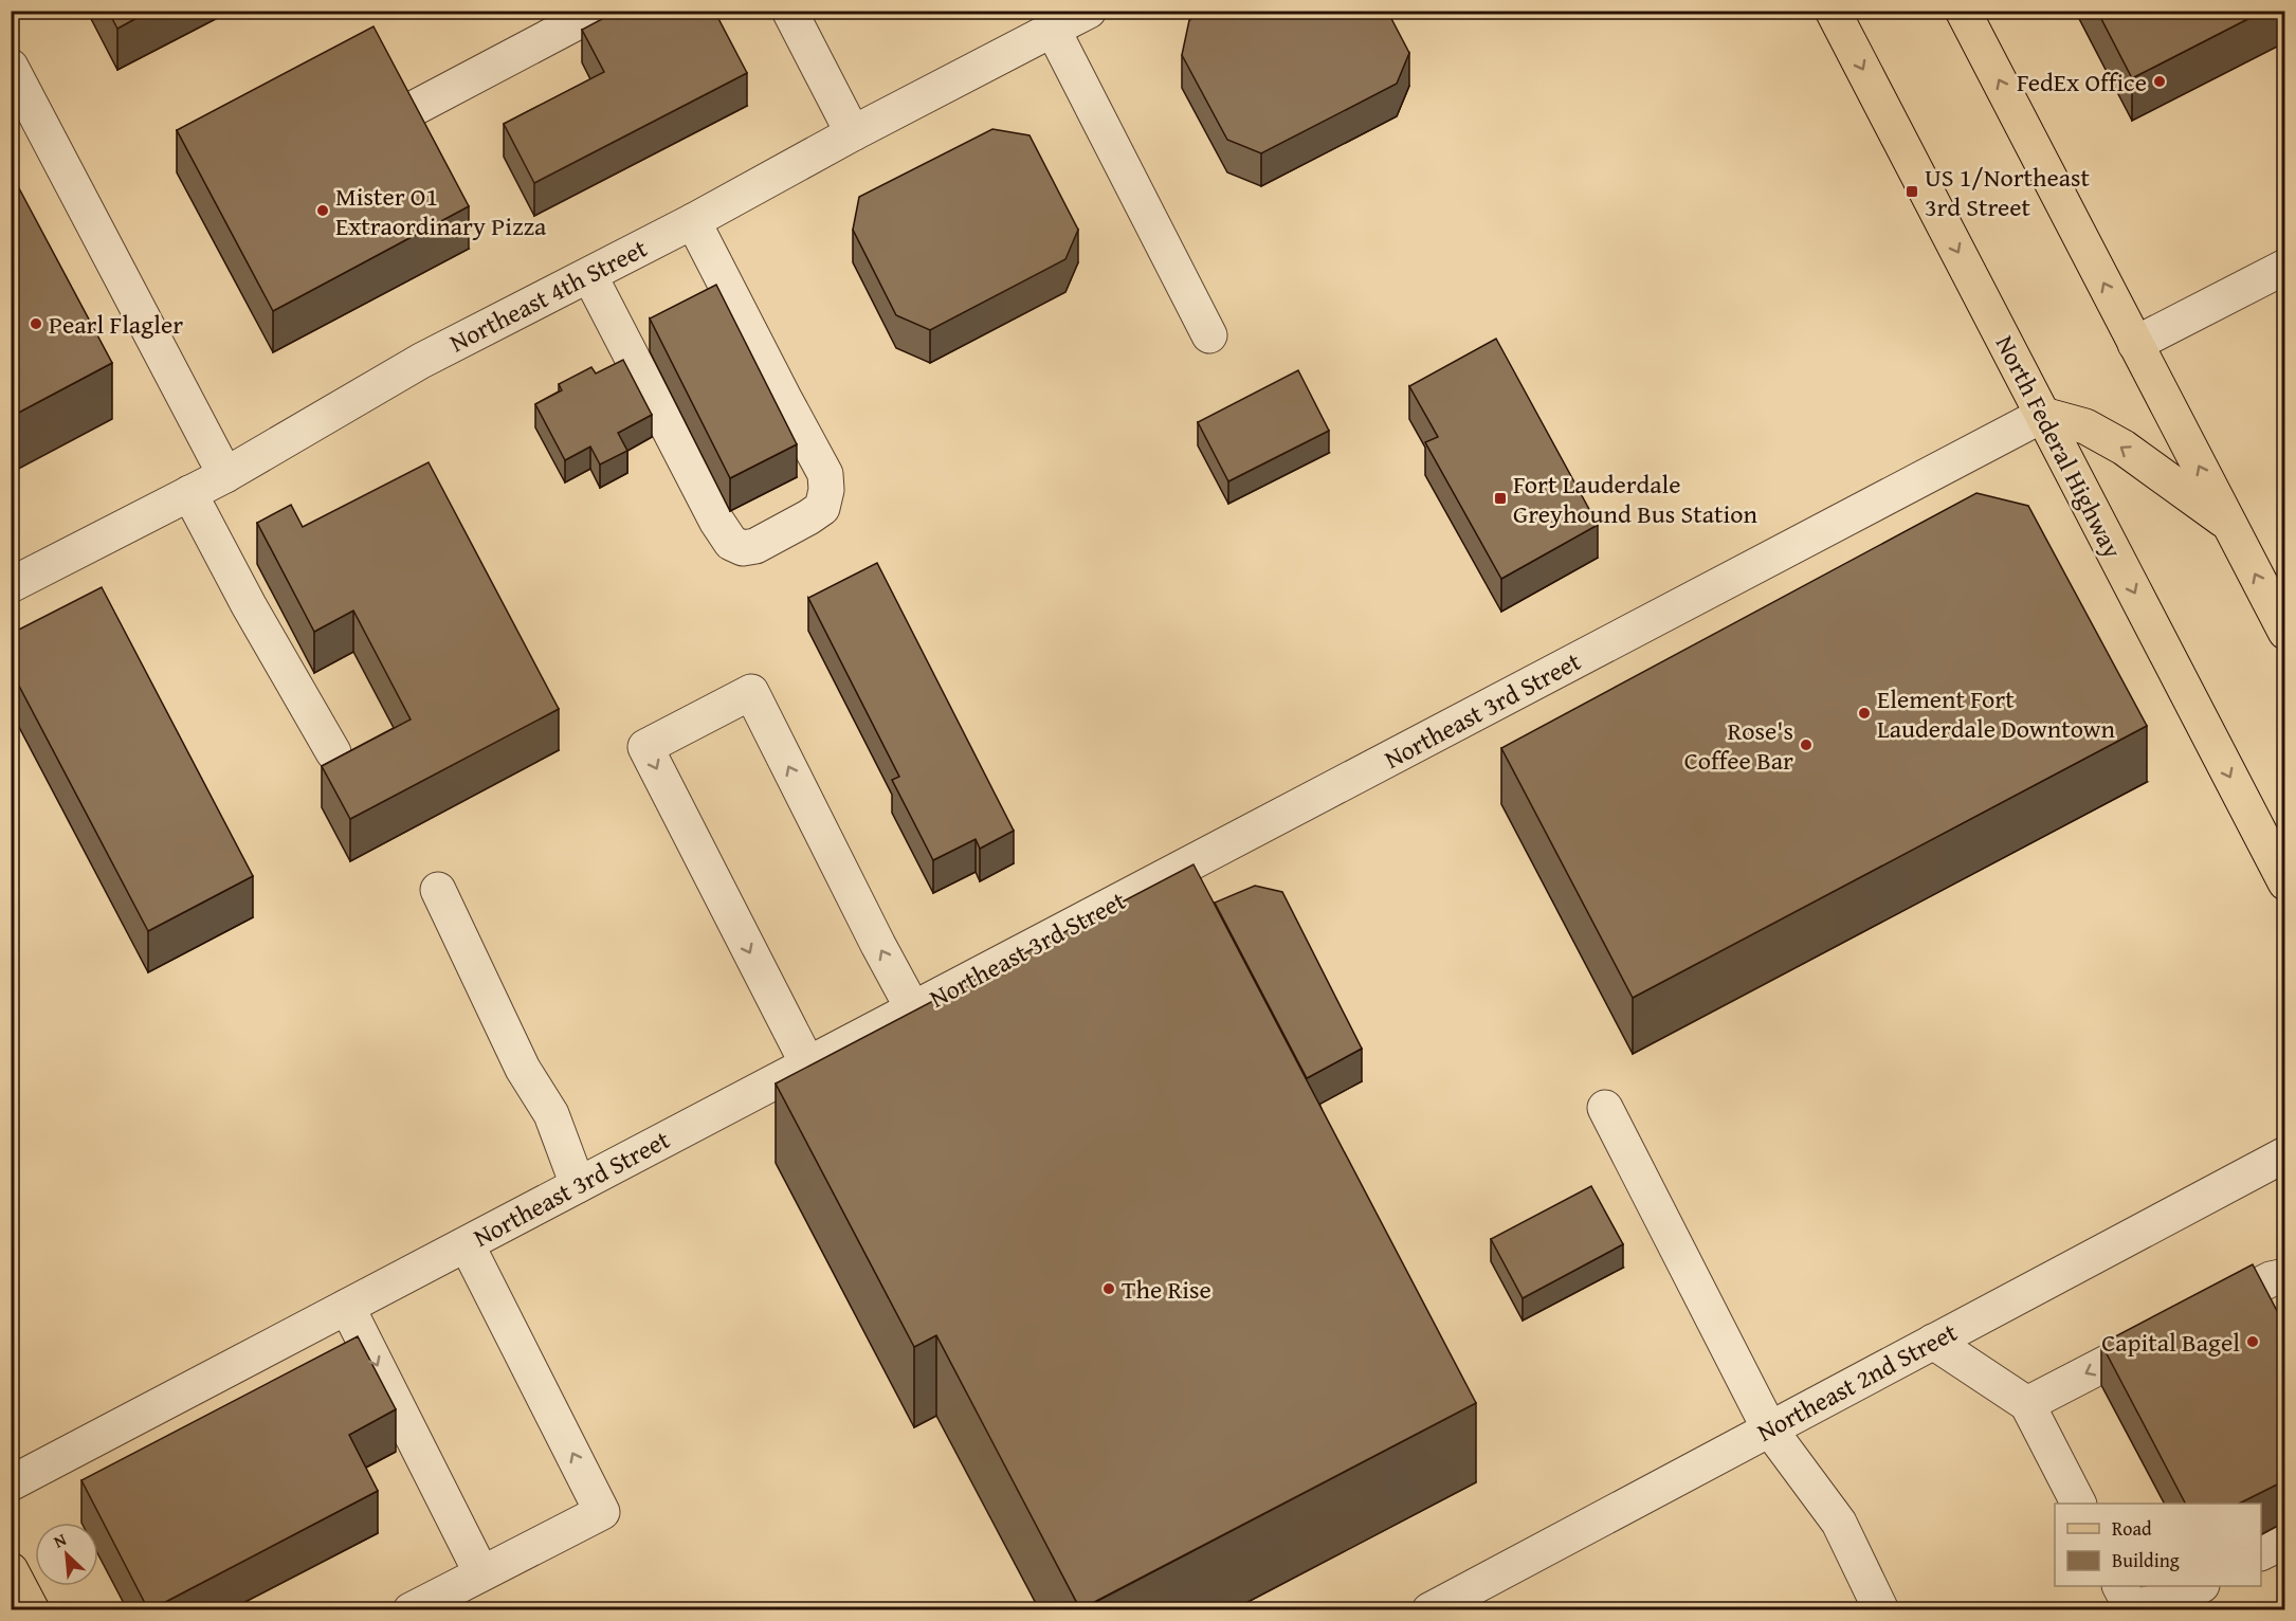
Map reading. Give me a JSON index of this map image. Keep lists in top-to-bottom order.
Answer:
{
  "streets": {
    "main road": ["North Federal Highway"],
    "street": ["Northeast 4th Street", "Northeast 3rd Street", "Northeast 2nd Street"]
  },
  "crossings": [
    ["North Federal Highway", "Northeast 3rd Street"]
  ],
  "places": {
    "other": [
      "FedEx Office",
      "Mister O1 Extraordinary Pizza",
      "Pearl Flagler",
      "Element Fort Lauderdale Downtown",
      "Rose's Coffee Bar",
      "The Rise",
      "Capital Bagel"
    ],
    "transit": ["US 1/Northeast 3rd Street", "Fort Lauderdale Greyhound Bus Station"]
  },
  "legend": ["Road", "Building"],
  "north": "top left"
}
